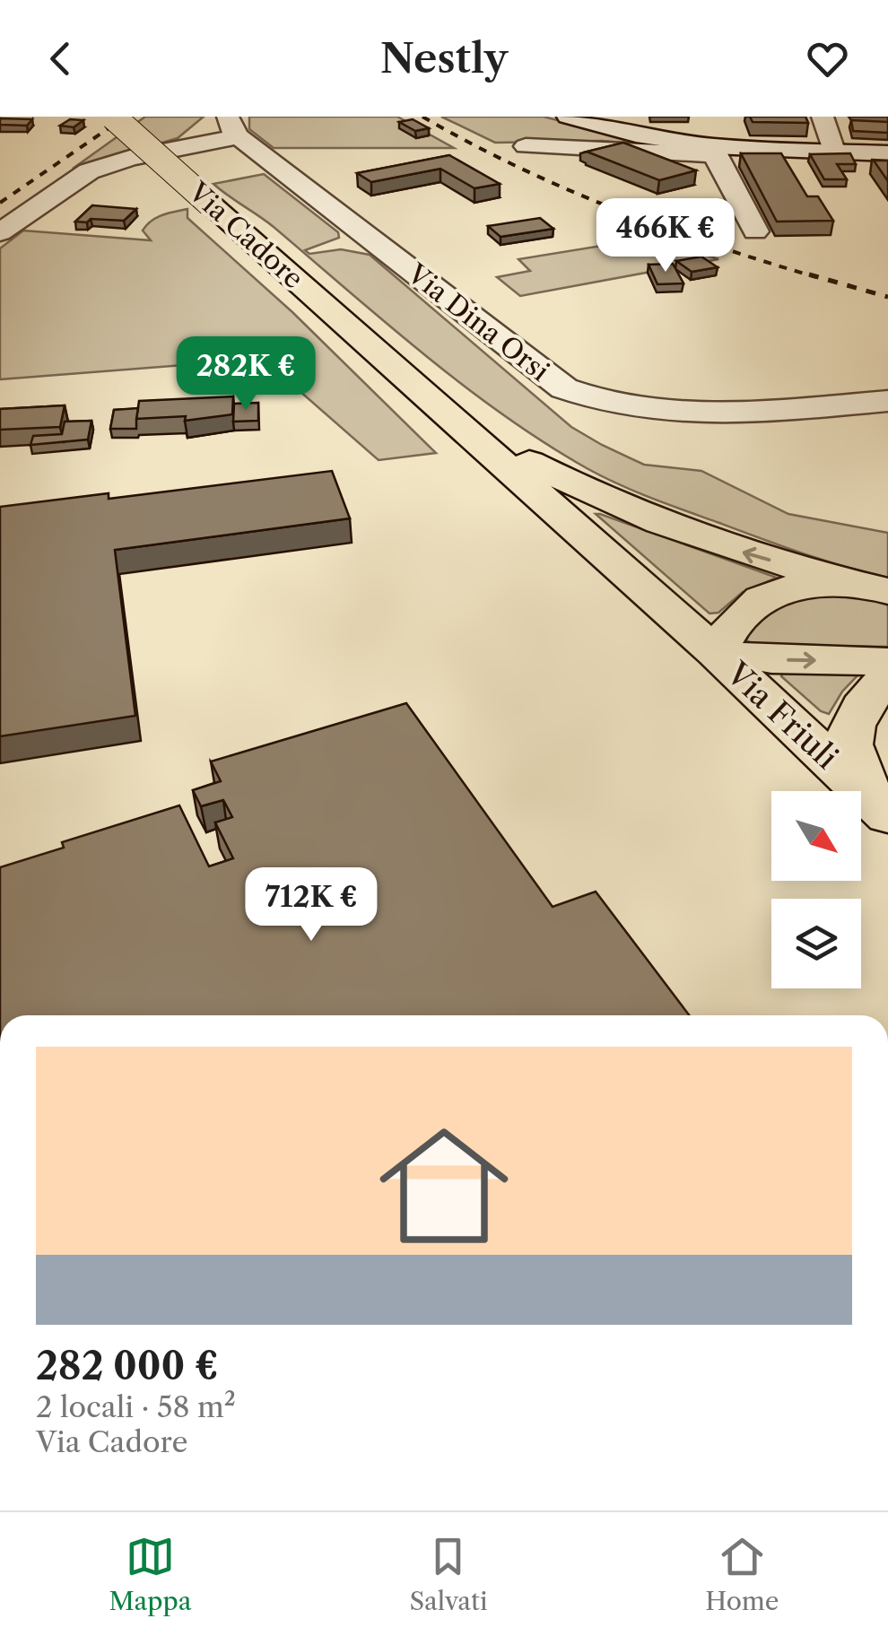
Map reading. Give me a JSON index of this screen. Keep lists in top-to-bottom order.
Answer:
{
  "streets": {
    "main road": ["Via Cadore", "Via Friuli"],
    "street": ["Via Dina Orsi"]
  },
  "crossings": [
    ["Via Cadore", "Via Friuli"]
  ],
  "north": "bottom right",
  "page": {
    "header": "Nestly",
    "price": ["466K €", "282K €", "712K €"],
    "list": [
      {
        "name": "282 000 €",
        "note": "2 locali · 58 m² · Via Cadore"
      }
    ],
    "tabs": ["Mappa", "Salvati", "Home"]
  }
}
